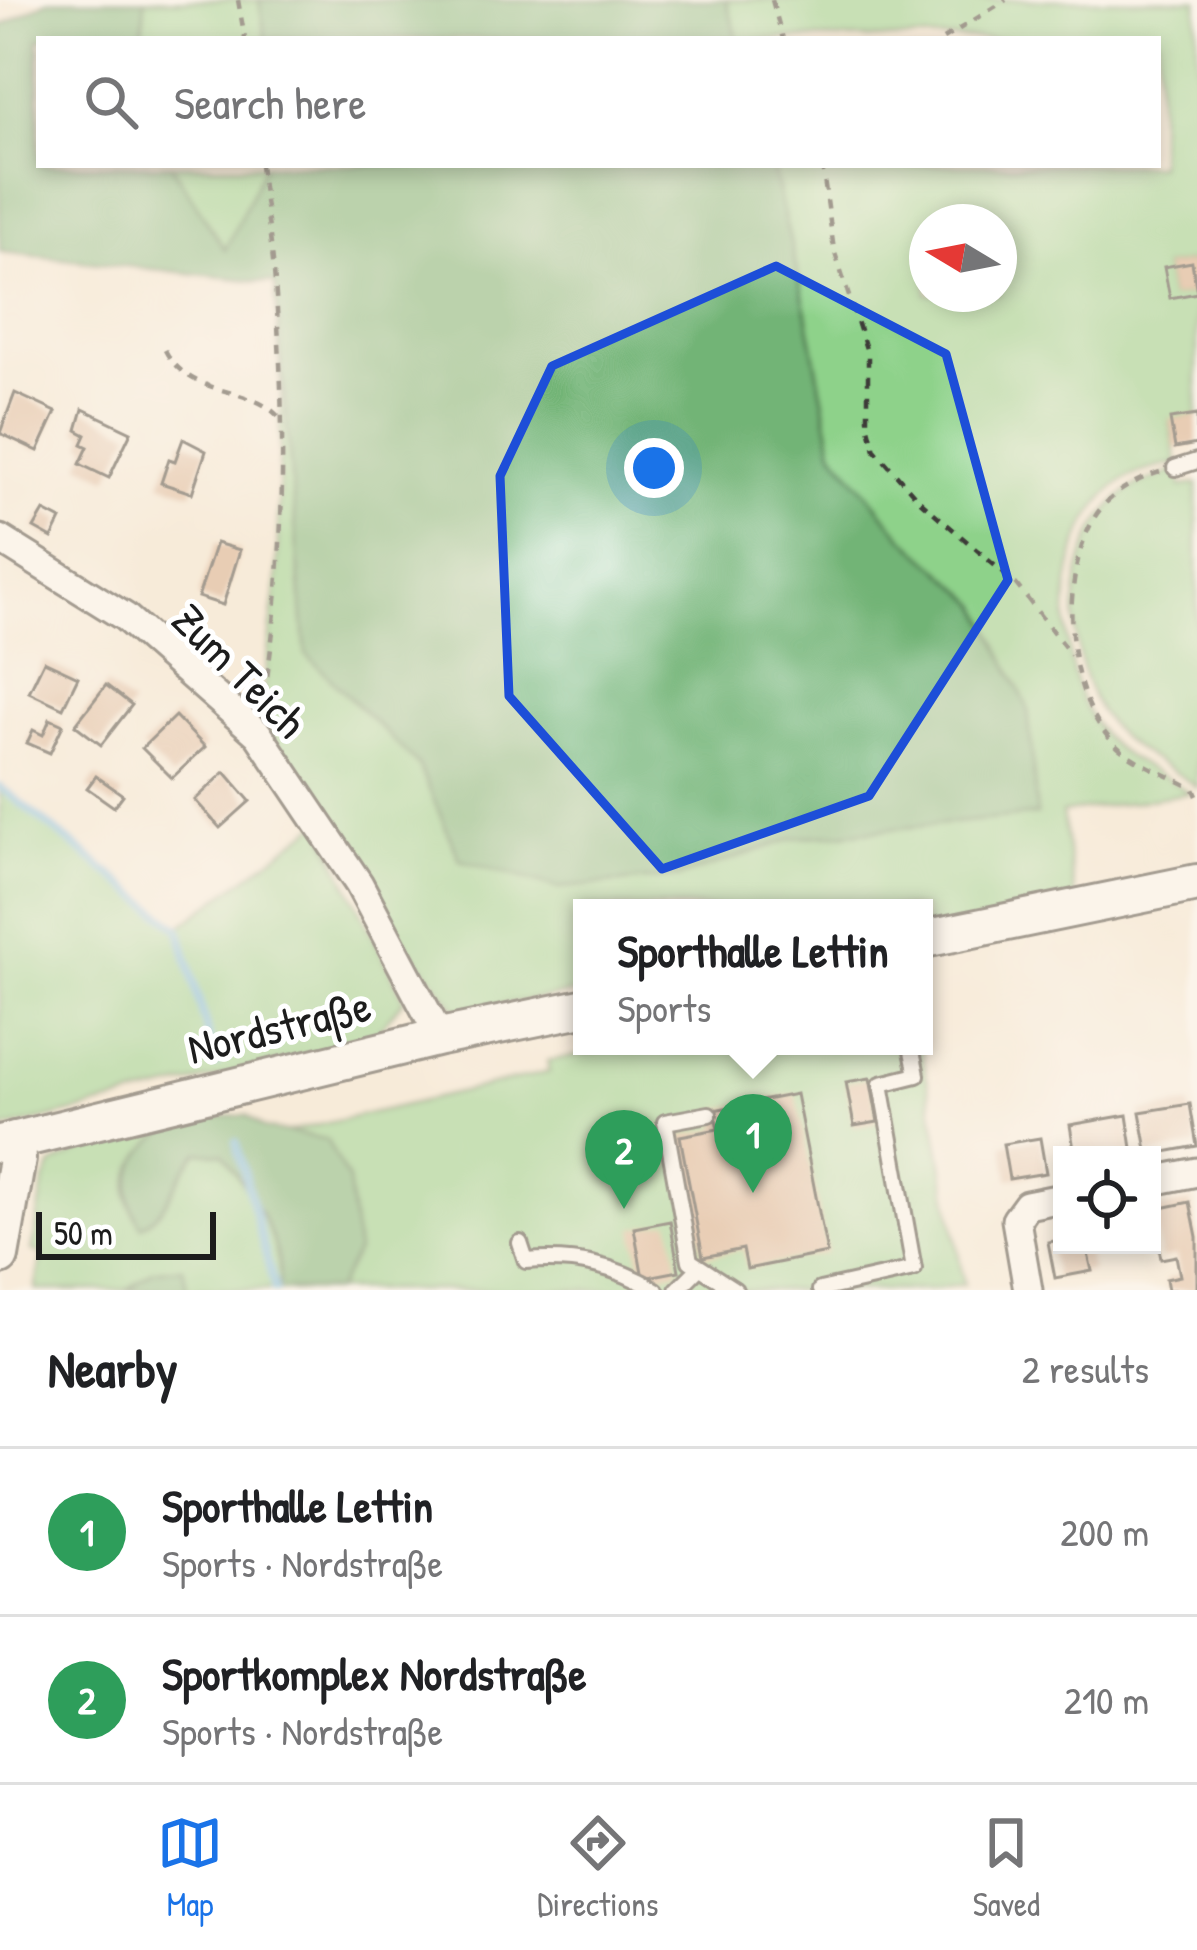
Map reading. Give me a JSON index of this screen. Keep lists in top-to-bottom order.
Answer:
{
  "streets": {
    "street": ["Zum Teich", "Nordstraße"]
  },
  "crossings": [
    ["Zum Teich", "Nordstraße"]
  ],
  "scale_bar": "50 m",
  "north": "left",
  "page": {
    "search": "Search here",
    "popup": ["Sporthalle Lettin", "Sports"],
    "pins": ["1", "2"],
    "scale": "50 m",
    "heading": ["Nearby", "2 results"],
    "list": [
      {
        "mark": "1",
        "name": "Sporthalle Lettin",
        "note": "Sports · Nordstraße",
        "value": "200 m"
      },
      {
        "mark": "2",
        "name": "Sportkomplex Nordstraße",
        "note": "Sports · Nordstraße",
        "value": "210 m"
      }
    ],
    "nav": ["Map", "Directions", "Saved"]
  }
}
